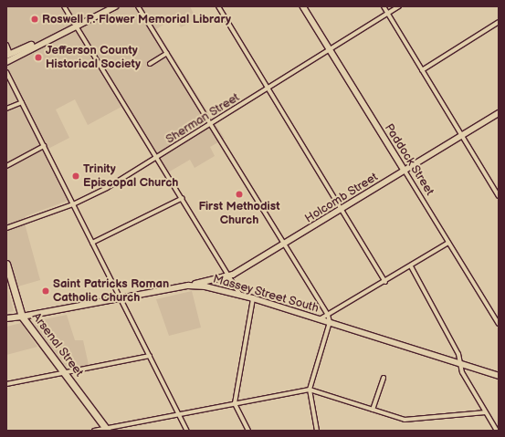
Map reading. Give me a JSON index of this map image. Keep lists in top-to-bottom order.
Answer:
{
  "streets": {
    "highway": ["Arsenal Street"],
    "main road": ["Paddock Street", "Holcomb Street", "Massey Street South"],
    "street": ["Sherman Street"]
  },
  "crossings": [
    ["Sherman Street", "Paddock Street"],
    ["Paddock Street", "Holcomb Street"],
    ["Holcomb Street", "Massey Street South"],
    ["Massey Street South", "Arsenal Street"]
  ],
  "places": [
    "Roswell P. Flower Memorial Library",
    "Jefferson County Historical Society",
    "Trinity Episcopal Church",
    "First Methodist Church",
    "Saint Patricks Roman Catholic Church"
  ]
}
